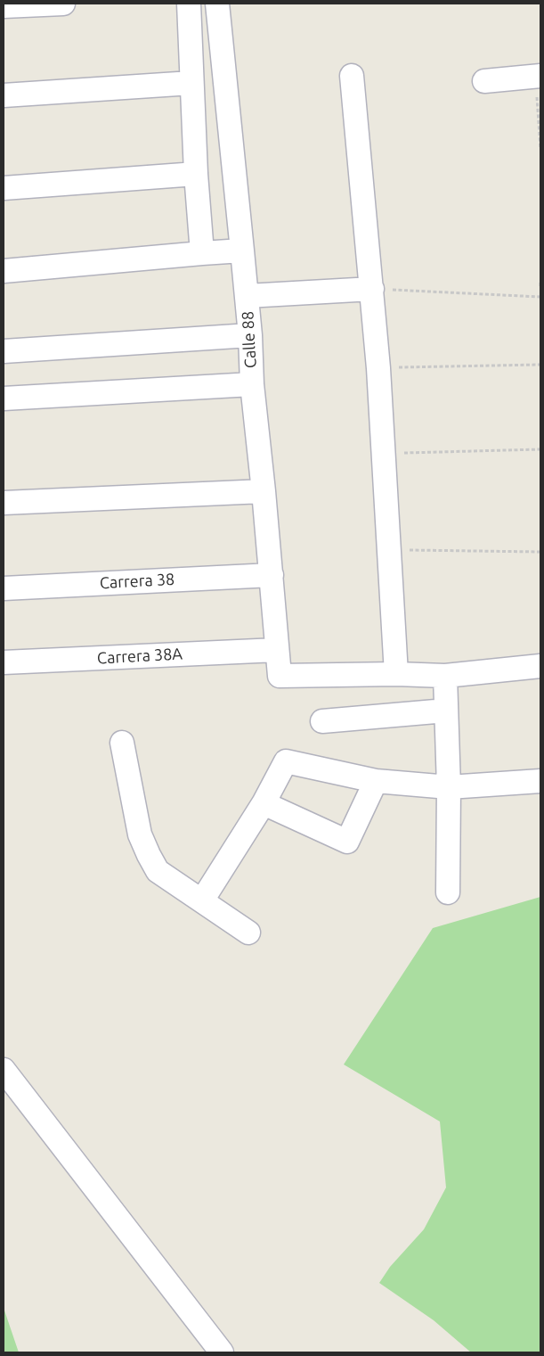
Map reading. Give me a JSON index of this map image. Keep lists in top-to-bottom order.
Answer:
{
  "streets": {
    "street": ["Calle 88", "Carrera 38", "Carrera 38A"]
  },
  "crossings": [
    ["Calle 88", "Carrera 38"],
    ["Calle 88", "Carrera 38A"]
  ]
}
